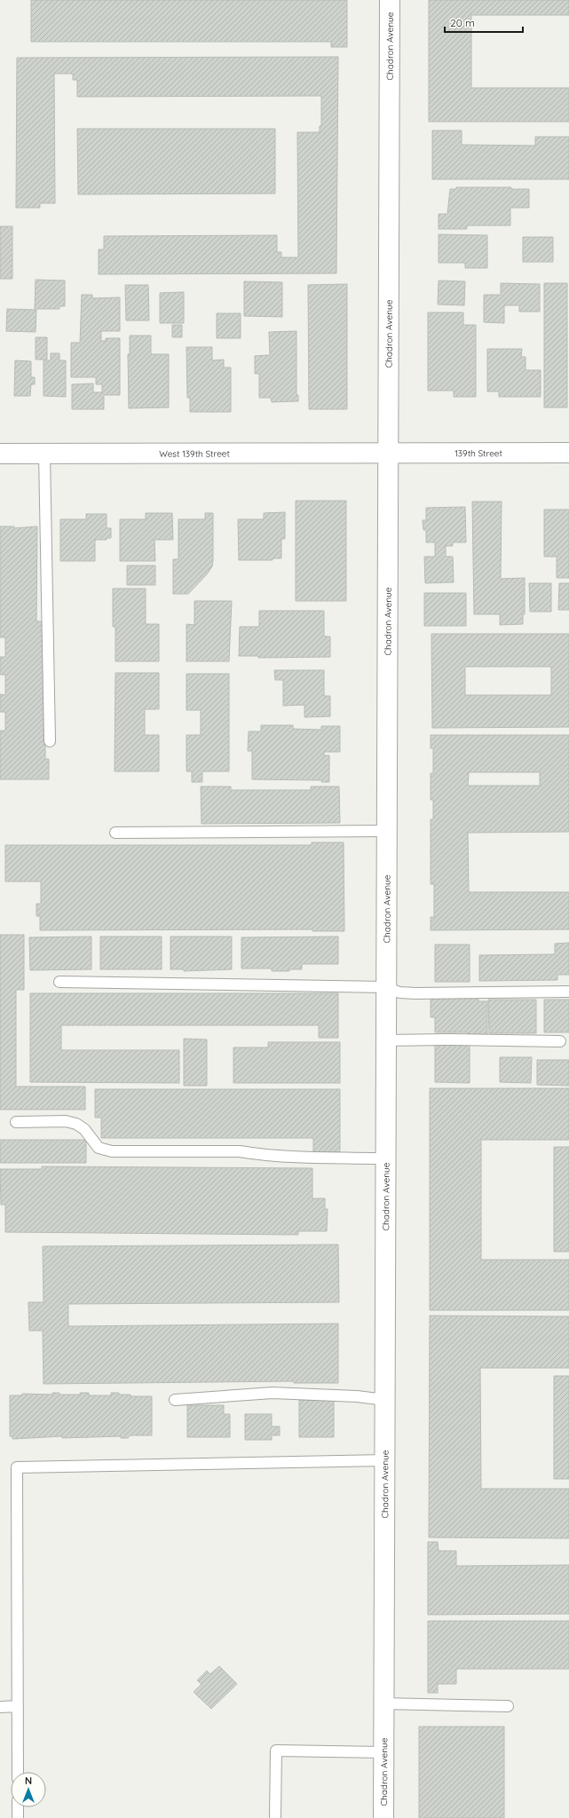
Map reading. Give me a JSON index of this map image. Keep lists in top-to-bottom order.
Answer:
{
  "streets": {
    "street": ["Chadron Avenue", "West 139th Street", "139th Street"]
  },
  "crossings": [
    ["Chadron Avenue", "West 139th Street"],
    ["Chadron Avenue", "139th Street"],
    ["West 139th Street", "139th Street"]
  ],
  "scale_bar": "20 m",
  "north": "top"
}
